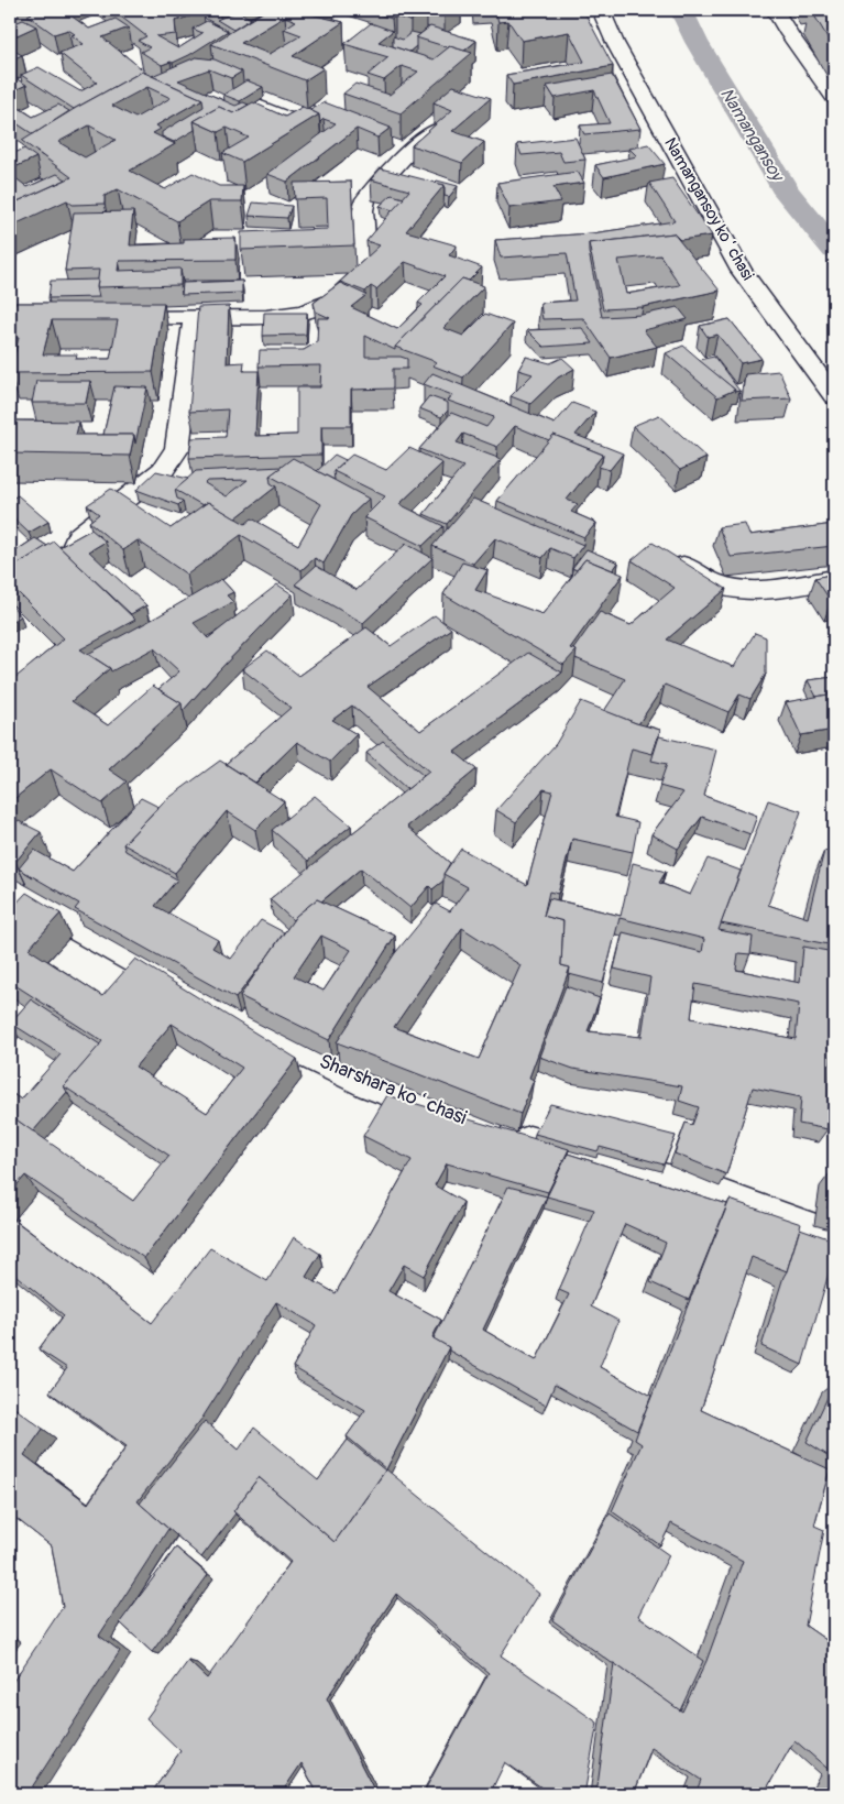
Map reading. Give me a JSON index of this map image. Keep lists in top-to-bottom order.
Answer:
{
  "streets": {
    "street": ["Namangansoy koʻchasi", "Sharshara koʻchasi"]
  },
  "water": ["Namangansoy"]
}
